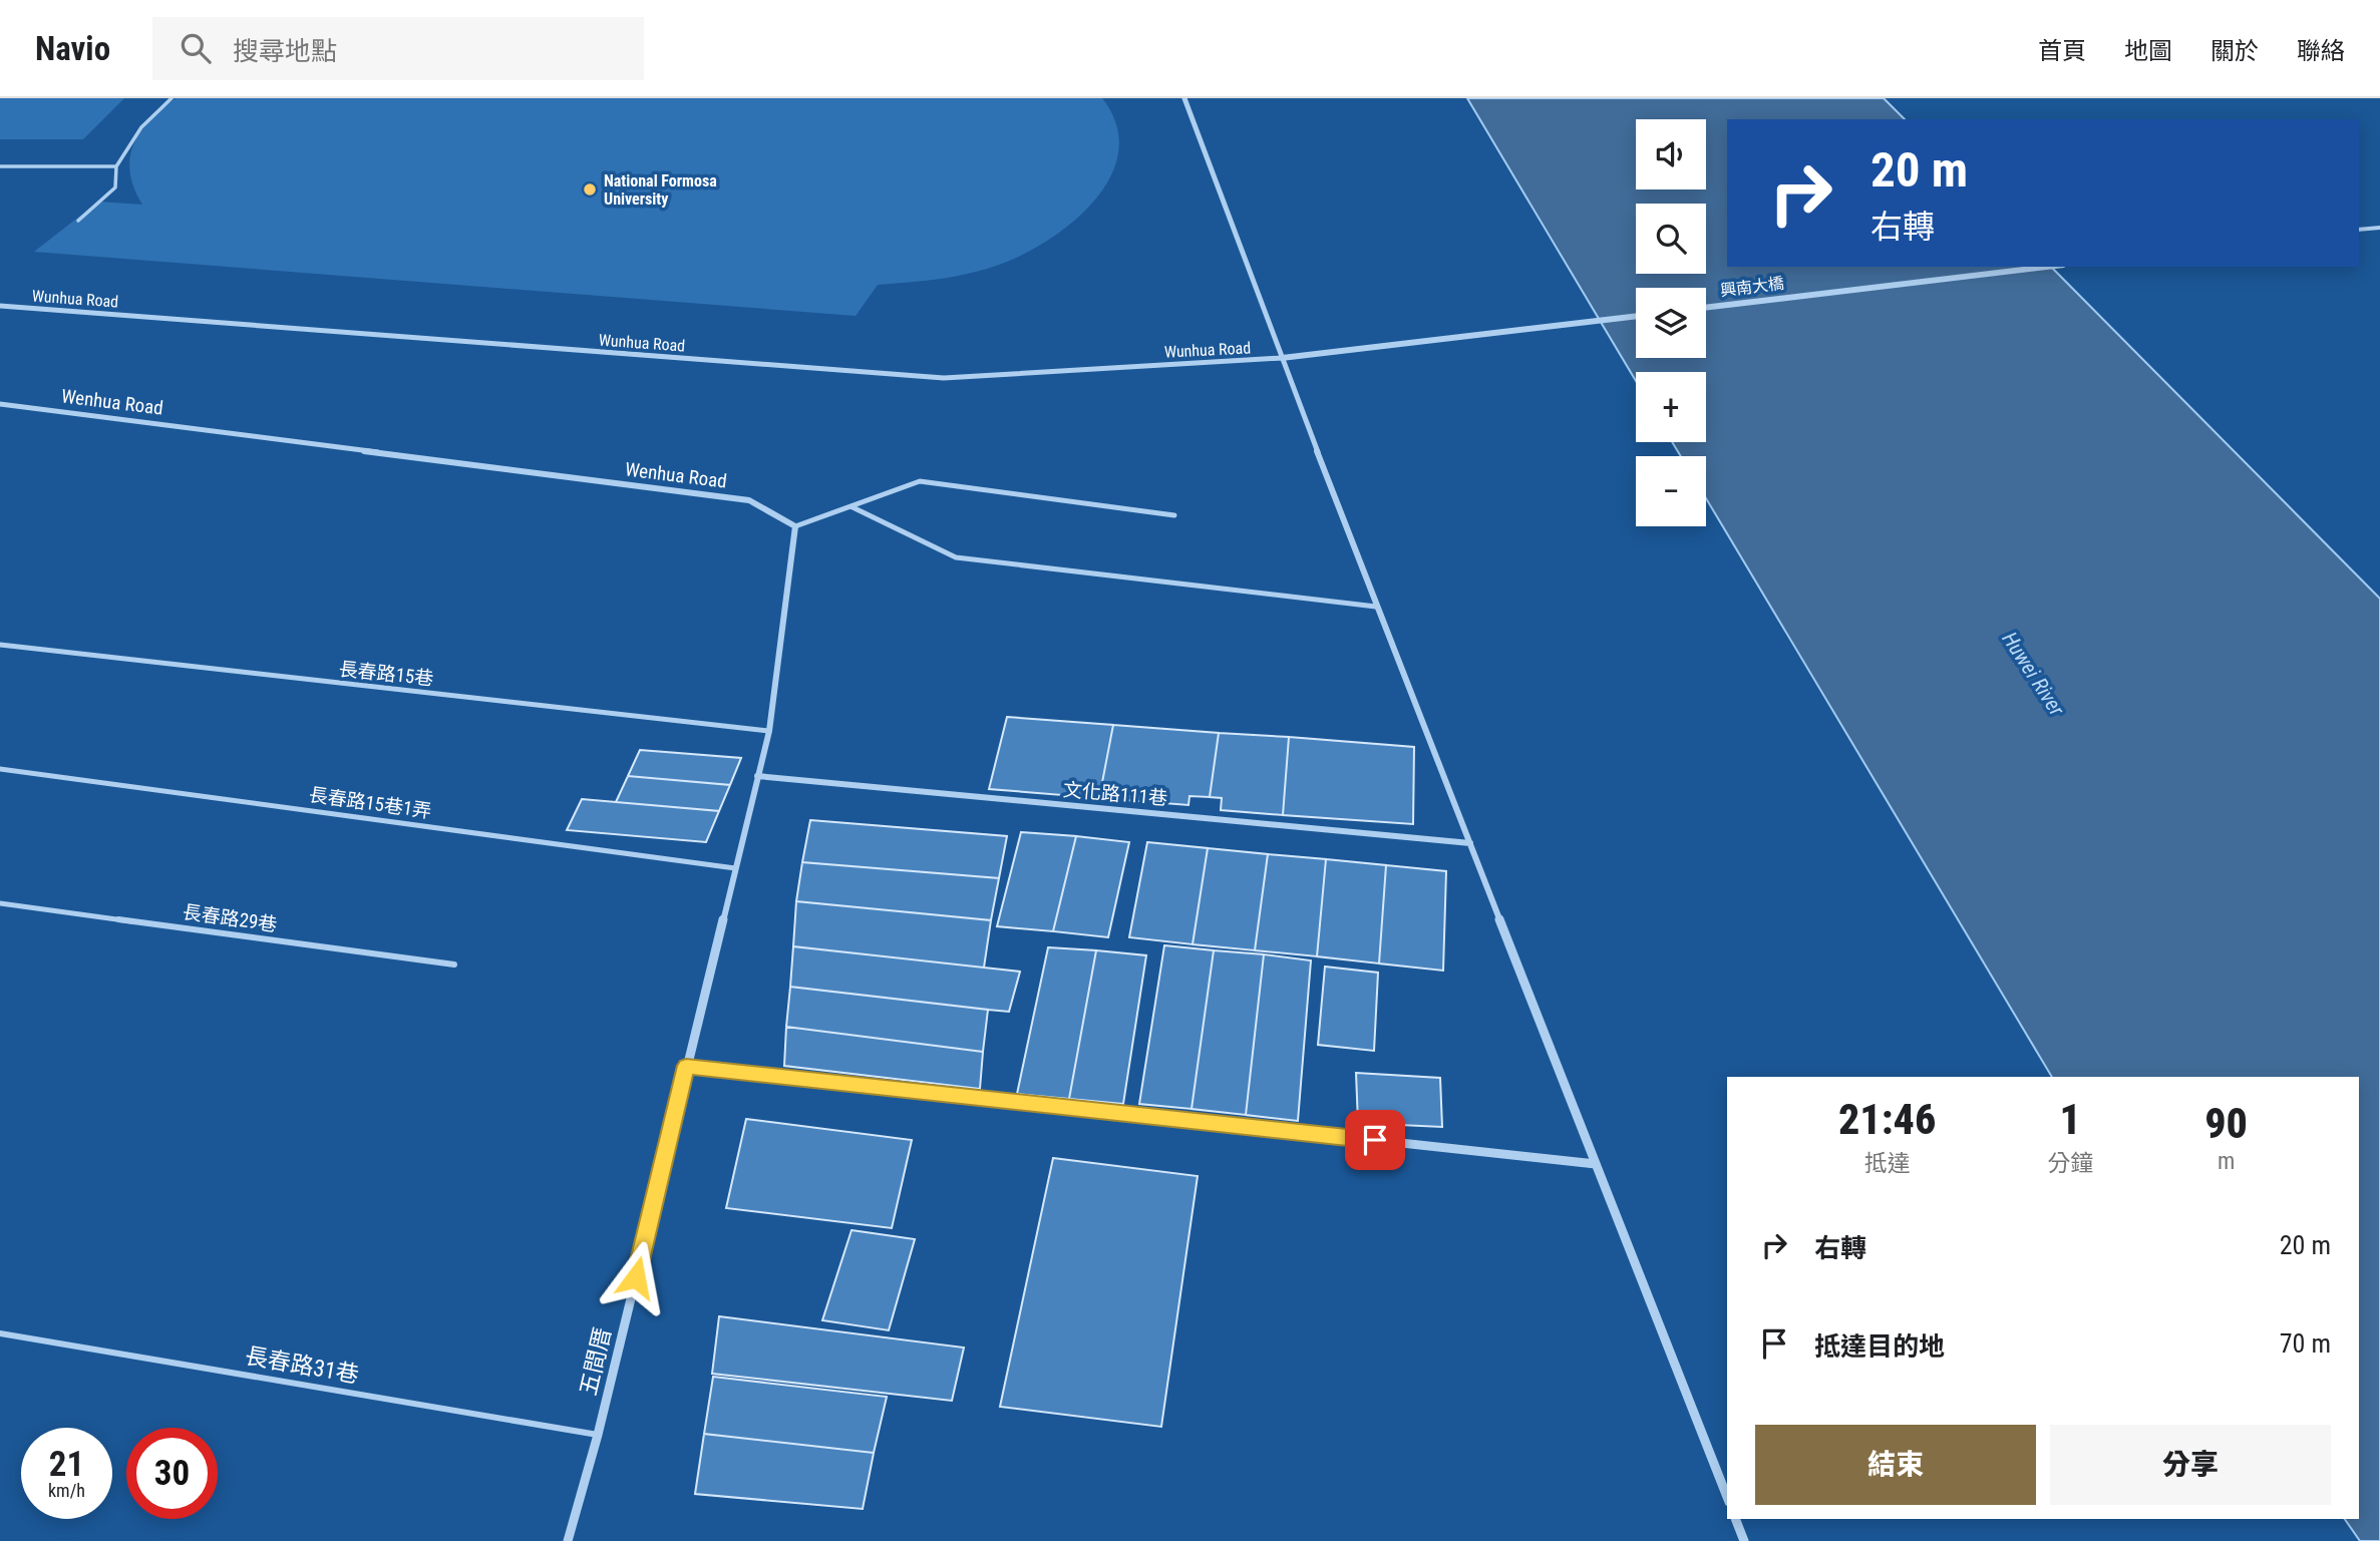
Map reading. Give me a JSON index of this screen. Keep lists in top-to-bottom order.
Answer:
{
  "streets": {
    "street": [
      "興南大橋",
      "Wunhua Road",
      "Wenhua Road",
      "文化路111巷",
      "五間厝"
    ],
    "lane": [
      "長春路15巷",
      "長春路15巷1弄",
      "長春路29巷",
      "長春路31巷"
    ]
  },
  "crossings": [
    ["五間厝", "長春路31巷"]
  ],
  "water": ["Huwei River"],
  "places": ["National Formosa University"],
  "page": {
    "header": "Navio",
    "search": "搜尋地點",
    "nav": [
      "首頁",
      "地圖",
      "關於",
      "聯絡"
    ],
    "map_buttons": ["+", "−"],
    "turn": ["20 m", "右轉"],
    "eta": [
      "21:46",
      "抵達",
      "1",
      "分鐘",
      "90",
      "m"
    ],
    "list": [
      {
        "name": "右轉",
        "value": "20 m"
      },
      {
        "name": "抵達目的地",
        "value": "70 m"
      }
    ],
    "buttons": ["結束", "分享"],
    "speed": "21 km/h",
    "limit": "30"
  }
}
